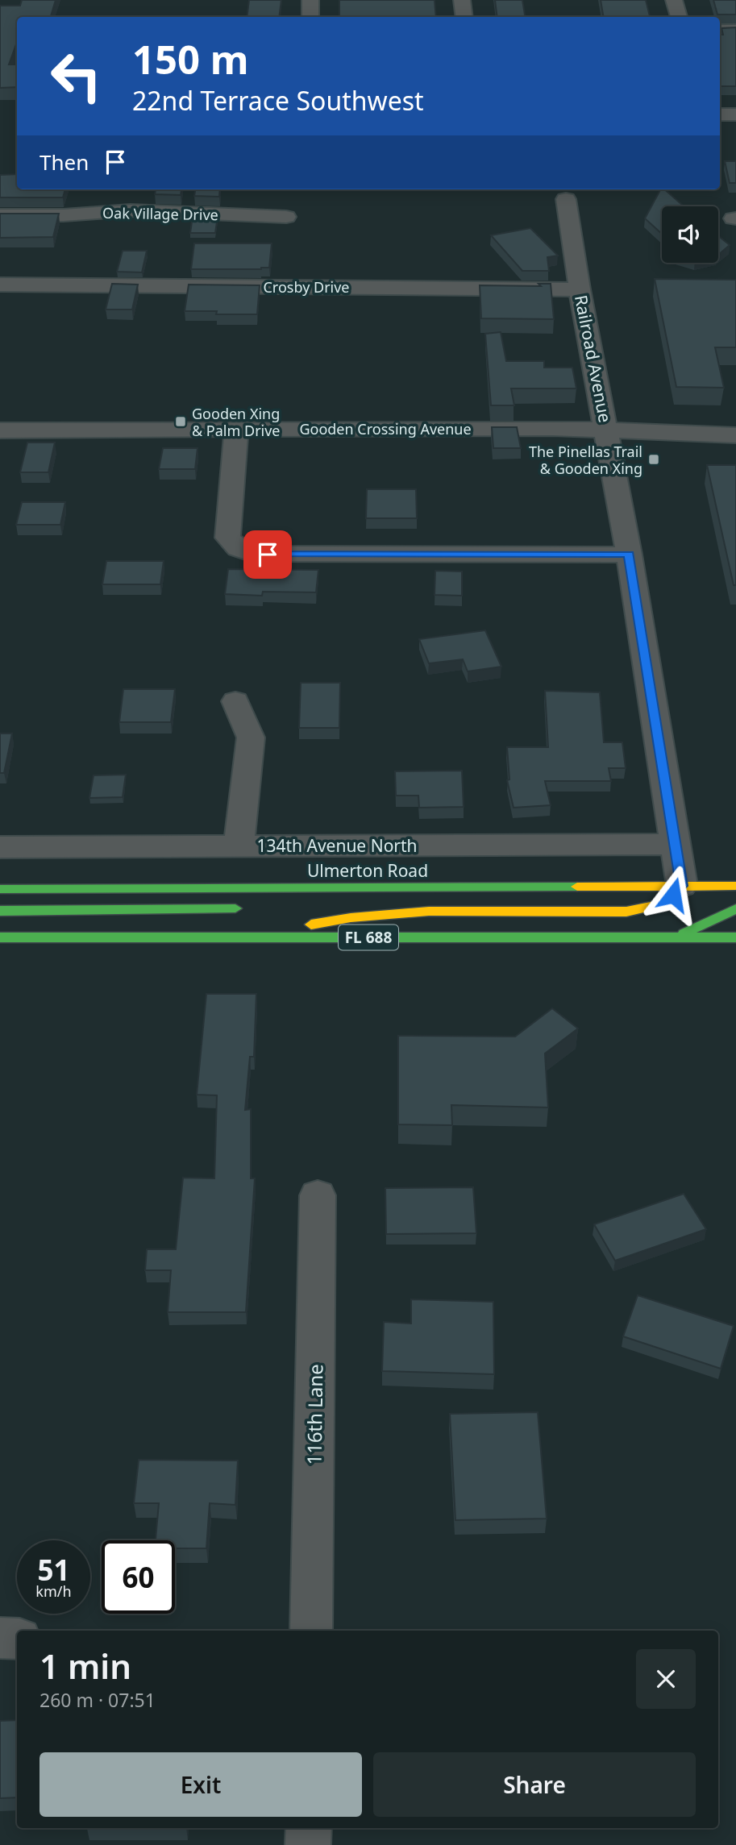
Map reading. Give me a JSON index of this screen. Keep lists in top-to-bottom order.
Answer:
{
  "streets": {
    "main road": ["Ulmerton Road", "FL 688"],
    "street": [
      "Oak Village Drive",
      "Crosby Drive",
      "Railroad Avenue",
      "Gooden Crossing Avenue",
      "134th Avenue North",
      "116th Lane"
    ]
  },
  "crossings": [
    ["Crosby Drive", "Railroad Avenue"],
    ["Railroad Avenue", "Gooden Crossing Avenue"],
    ["Railroad Avenue", "134th Avenue North"],
    ["Railroad Avenue", "Ulmerton Road"]
  ],
  "places": {
    "transit": ["Gooden Xing & Palm Drive", "The Pinellas Trail & Gooden Xing"]
  },
  "page": {
    "turn": ["150 m", "22nd Terrace Southwest"],
    "then": "Then",
    "speed": "51 km/h",
    "limit": "60",
    "heading": ["1 min", "260 m · 07:51"],
    "buttons": ["Exit", "Share"]
  }
}
